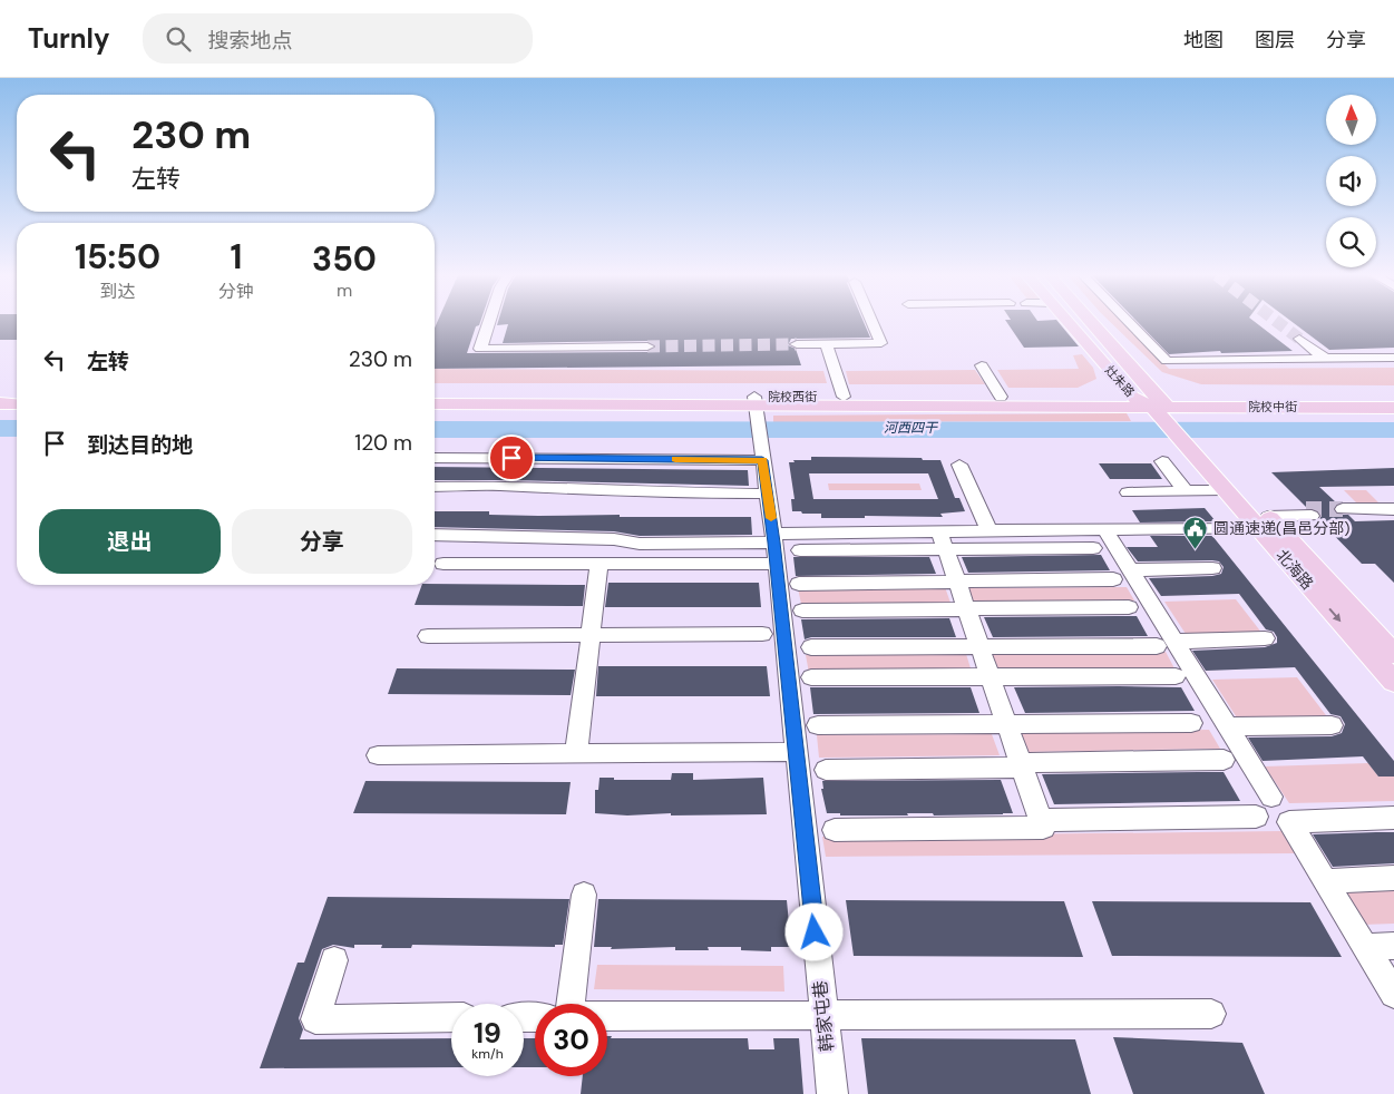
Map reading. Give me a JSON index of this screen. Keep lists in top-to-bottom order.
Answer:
{
  "streets": {
    "main road": [
      "灶朱路",
      "院校西街",
      "院校中街",
      "北海路"
    ],
    "street": ["韩家屯巷"]
  },
  "crossings": [
    ["灶朱路", "院校西街"],
    ["灶朱路", "院校中街"],
    ["灶朱路", "北海路"],
    ["院校西街", "院校中街"],
    ["院校西街", "北海路"],
    ["院校西街", "韩家屯巷"],
    ["院校中街", "北海路"]
  ],
  "water": ["河西四干"],
  "places": {
    "public building": ["圆通速递(昌邑分部)"]
  },
  "north": "top",
  "page": {
    "header": "Turnly",
    "search": "搜索地点",
    "nav": ["地图", "图层", "分享"],
    "turn": ["230 m", "左转"],
    "eta": [
      "15:50",
      "到达",
      "1",
      "分钟",
      "350",
      "m"
    ],
    "list": [
      {
        "name": "左转",
        "value": "230 m"
      },
      {
        "name": "到达目的地",
        "value": "120 m"
      }
    ],
    "buttons": ["退出", "分享"],
    "speed": "19 km/h",
    "limit": "30"
  }
}
